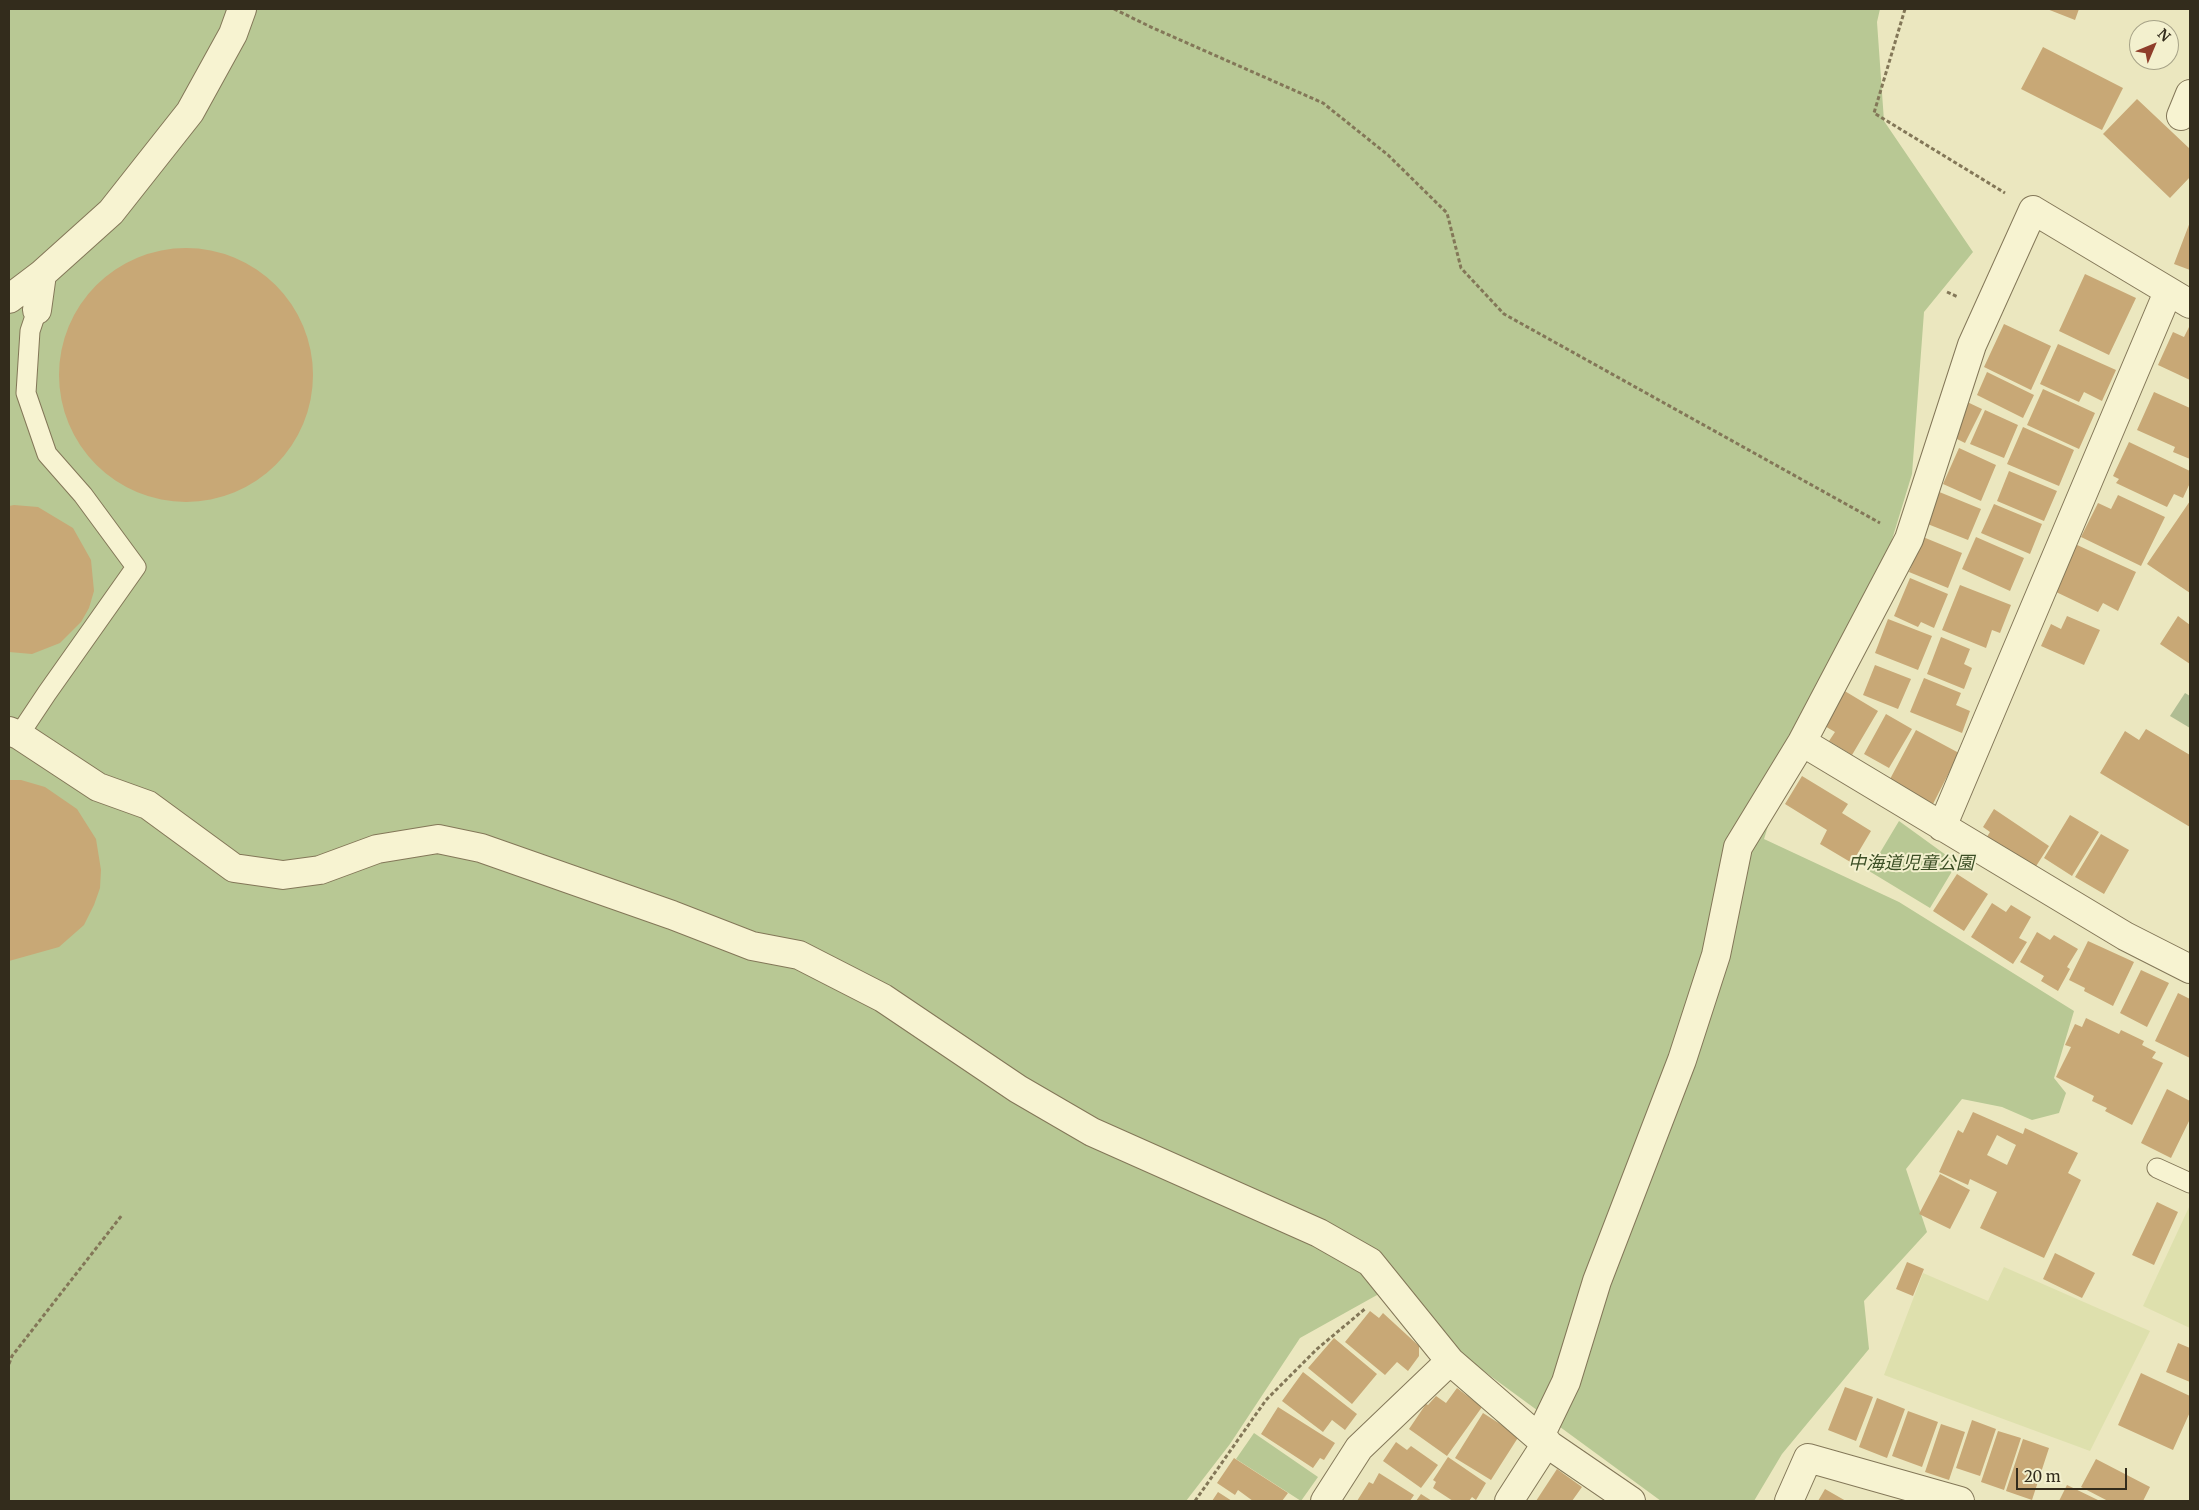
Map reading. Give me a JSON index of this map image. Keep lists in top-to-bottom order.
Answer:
{
  "parks": ["中海道児童公園"],
  "scale_bar": "20 m",
  "north": "top right"
}
